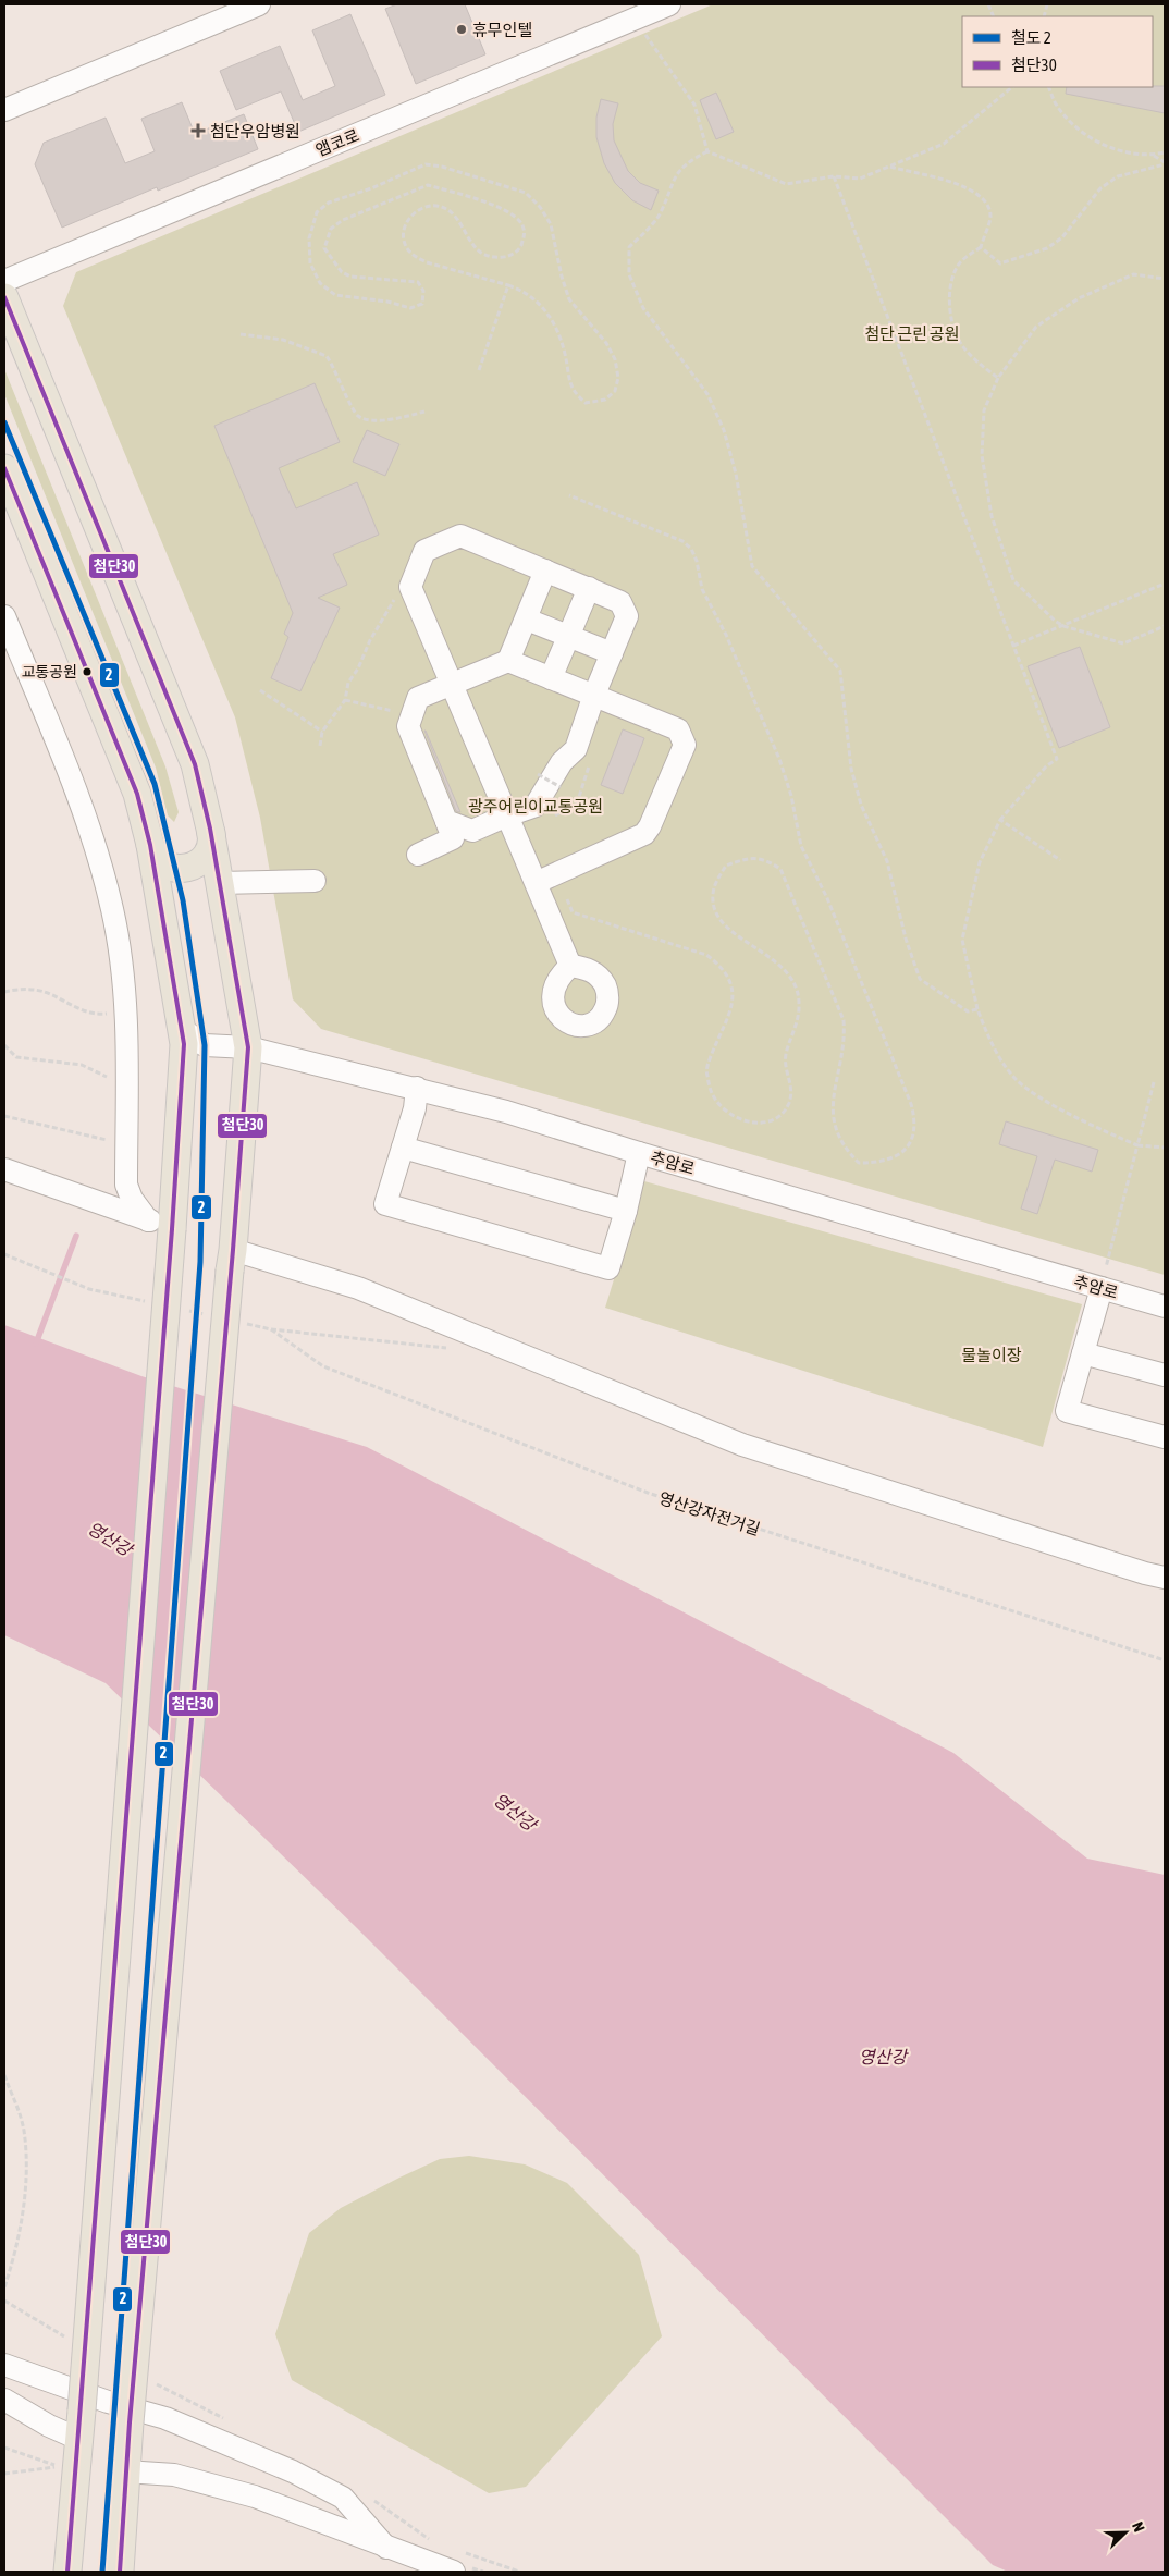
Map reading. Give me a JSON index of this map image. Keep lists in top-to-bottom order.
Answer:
{
  "streets": {
    "street": ["앰코로", "추암로"],
    "path": ["영산강자전거길"]
  },
  "water": ["영산강"],
  "parks": ["첨단 근린 공원", "광주어린이교통공원", "물놀이장"],
  "places": {
    "other": ["휴무인텔", "교통공원"],
    "health": ["첨단우암병원"]
  },
  "lines": ["transit line 첨단30", "rail line 2"],
  "legend": ["철도 2", "첨단30"],
  "north": "top right"
}
